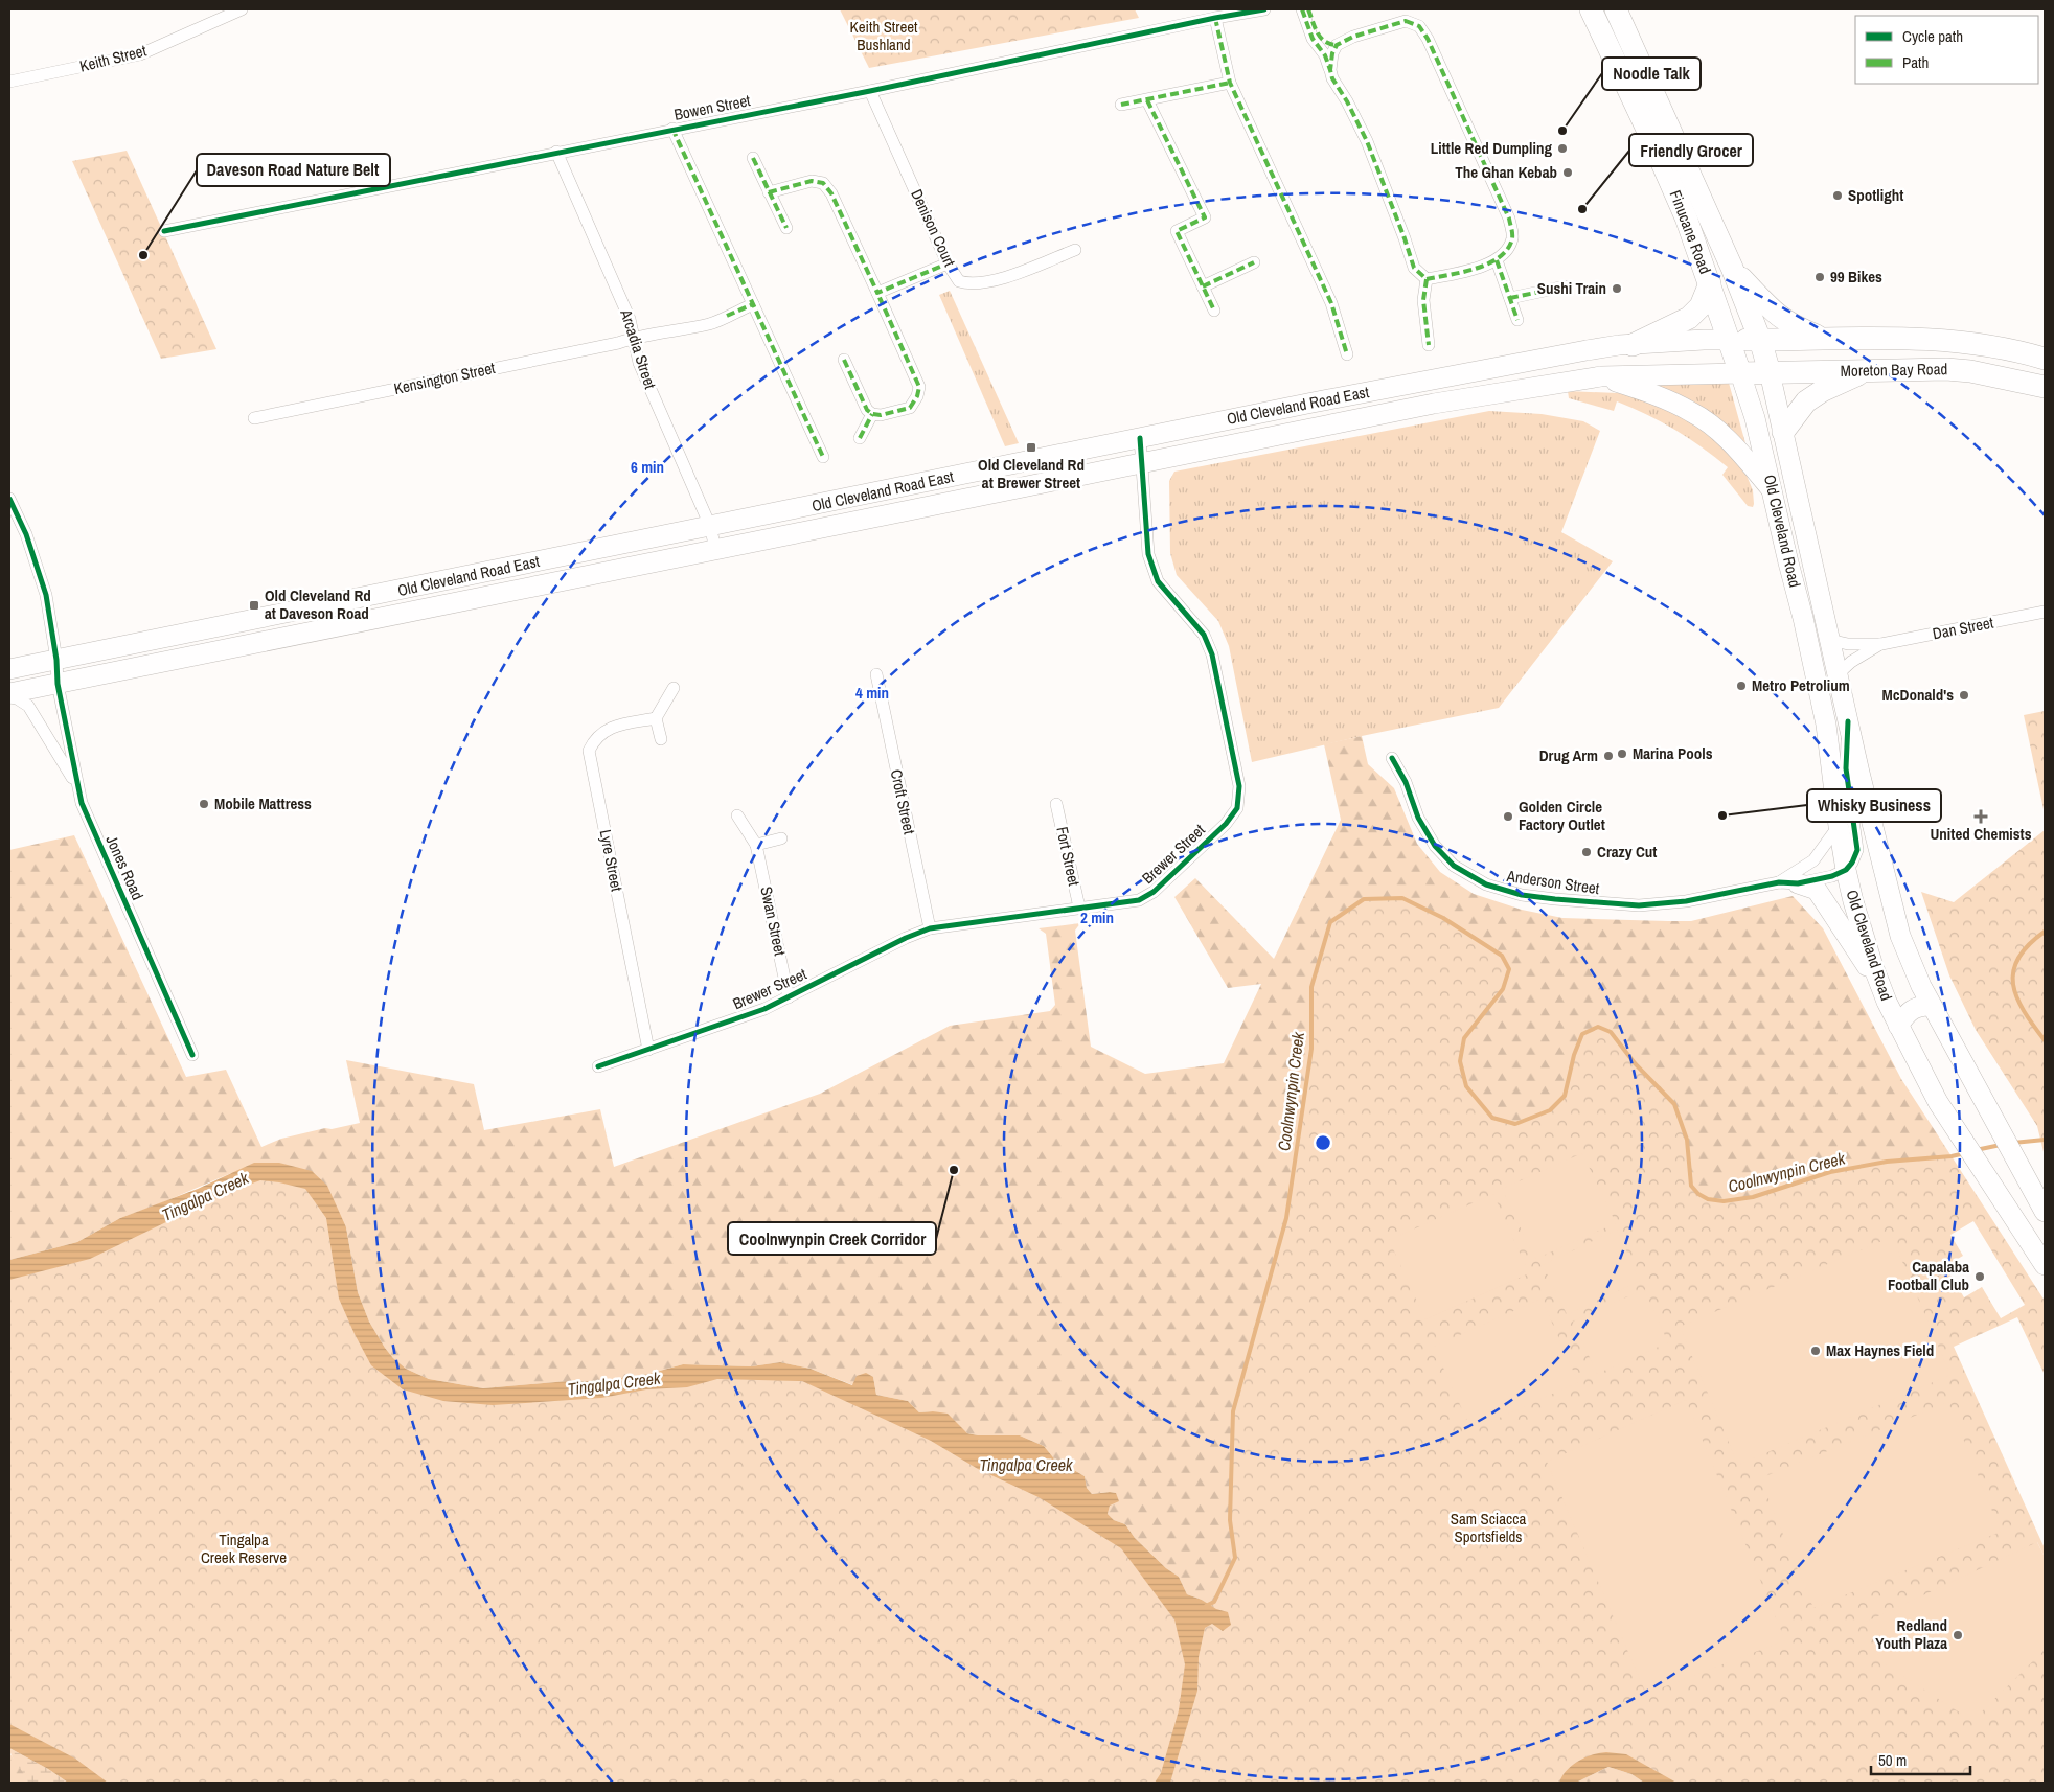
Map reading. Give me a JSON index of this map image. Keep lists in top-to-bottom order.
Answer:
{
  "streets": {
    "highway": [
      "Finucane Road",
      "Moreton Bay Road",
      "Old Cleveland Road East",
      "Old Cleveland Road"
    ],
    "street": [
      "Keith Street",
      "Bowen Street",
      "Denison Court",
      "Arcadia Street",
      "Kensington Street",
      "Dan Street",
      "Croft Street",
      "Brewer Street",
      "Fort Street",
      "Lyre Street",
      "Jones Road",
      "Anderson Street",
      "Swan Street"
    ]
  },
  "crossings": [
    ["Bowen Street", "Denison Court"],
    ["Bowen Street", "Arcadia Street"],
    ["Finucane Road", "Moreton Bay Road"],
    ["Finucane Road", "Old Cleveland Road East"],
    ["Finucane Road", "Old Cleveland Road"],
    ["Arcadia Street", "Kensington Street"],
    ["Arcadia Street", "Old Cleveland Road East"],
    ["Moreton Bay Road", "Old Cleveland Road East"],
    ["Moreton Bay Road", "Old Cleveland Road"],
    ["Old Cleveland Road East", "Old Cleveland Road"],
    ["Old Cleveland Road East", "Brewer Street"],
    ["Old Cleveland Road East", "Jones Road"],
    ["Old Cleveland Road", "Dan Street"],
    ["Old Cleveland Road", "Anderson Street"],
    ["Croft Street", "Brewer Street"],
    ["Brewer Street", "Fort Street"],
    ["Brewer Street", "Lyre Street"],
    ["Brewer Street", "Swan Street"]
  ],
  "water": ["Coolnwynpin Creek", "Tingalpa Creek"],
  "parks": ["Keith Street Bushland", "Sam Sciacca Sportsfields", "Tingalpa Creek Reserve"],
  "places": {
    "other": [
      "Noodle Talk",
      "Little Red Dumpling",
      "The Ghan Kebab",
      "Spotlight",
      "Friendly Grocer",
      "Daveson Road Nature Belt",
      "99 Bikes",
      "Sushi Train",
      "Metro Petrolium",
      "McDonald's",
      "Marina Pools",
      "Drug Arm",
      "Mobile Mattress",
      "Whisky Business",
      "Golden Circle Factory Outlet",
      "Crazy Cut",
      "Coolnwynpin Creek Corridor",
      "Capalaba Football Club",
      "Max Haynes Field",
      "Redland Youth Plaza"
    ],
    "transit": ["Old Cleveland Rd at Brewer Street", "Old Cleveland Rd at Daveson Road"],
    "health": ["United Chemists"]
  },
  "legend": ["Cycle path", "Path"],
  "scale_bar": "50 m",
  "rings": ["6 min", "4 min", "2 min"]
}
